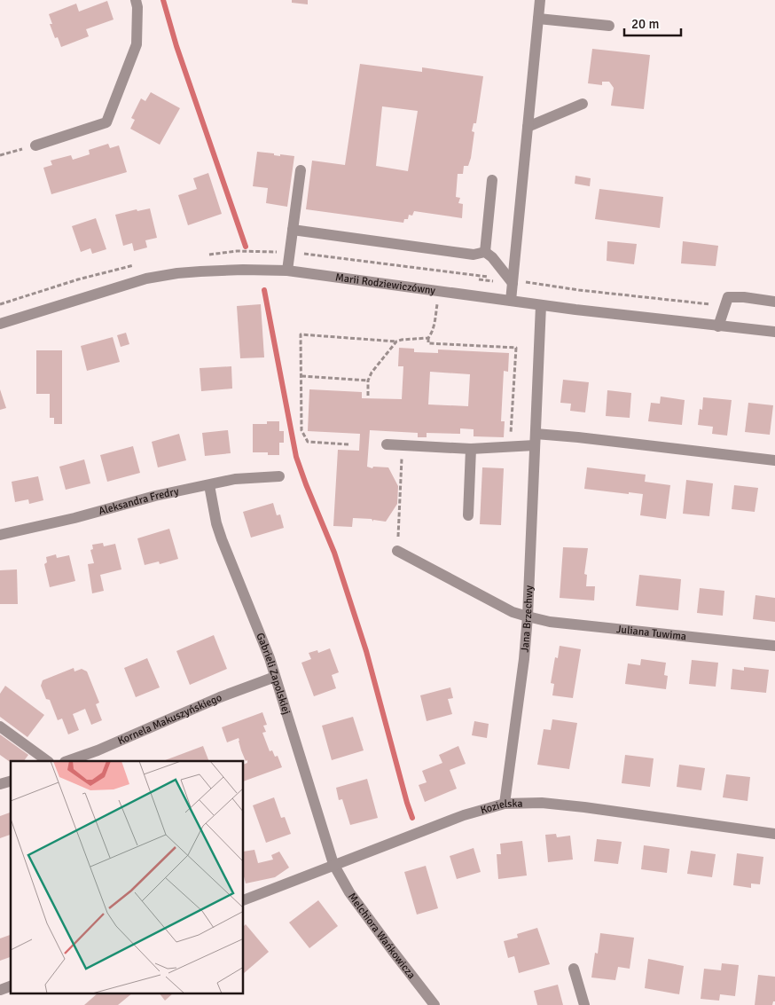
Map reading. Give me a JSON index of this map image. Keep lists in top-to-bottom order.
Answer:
{
  "streets": {
    "street": [
      "Marii Rodziewiczówny",
      "Aleksandra Fredry",
      "Jana Brzechwy",
      "Juliana Tuwima",
      "Gabrieli Zapolskiej",
      "Kornela Makuszyńskiego",
      "Kozielska",
      "Melchiora Wańkowicza"
    ]
  },
  "crossings": [
    ["Marii Rodziewiczówny", "Jana Brzechwy"],
    ["Aleksandra Fredry", "Gabrieli Zapolskiej"],
    ["Jana Brzechwy", "Juliana Tuwima"],
    ["Jana Brzechwy", "Kozielska"],
    ["Gabrieli Zapolskiej", "Kornela Makuszyńskiego"],
    ["Gabrieli Zapolskiej", "Kozielska"],
    ["Gabrieli Zapolskiej", "Melchiora Wańkowicza"],
    ["Kozielska", "Melchiora Wańkowicza"]
  ],
  "scale_bar": "20 m"
}
